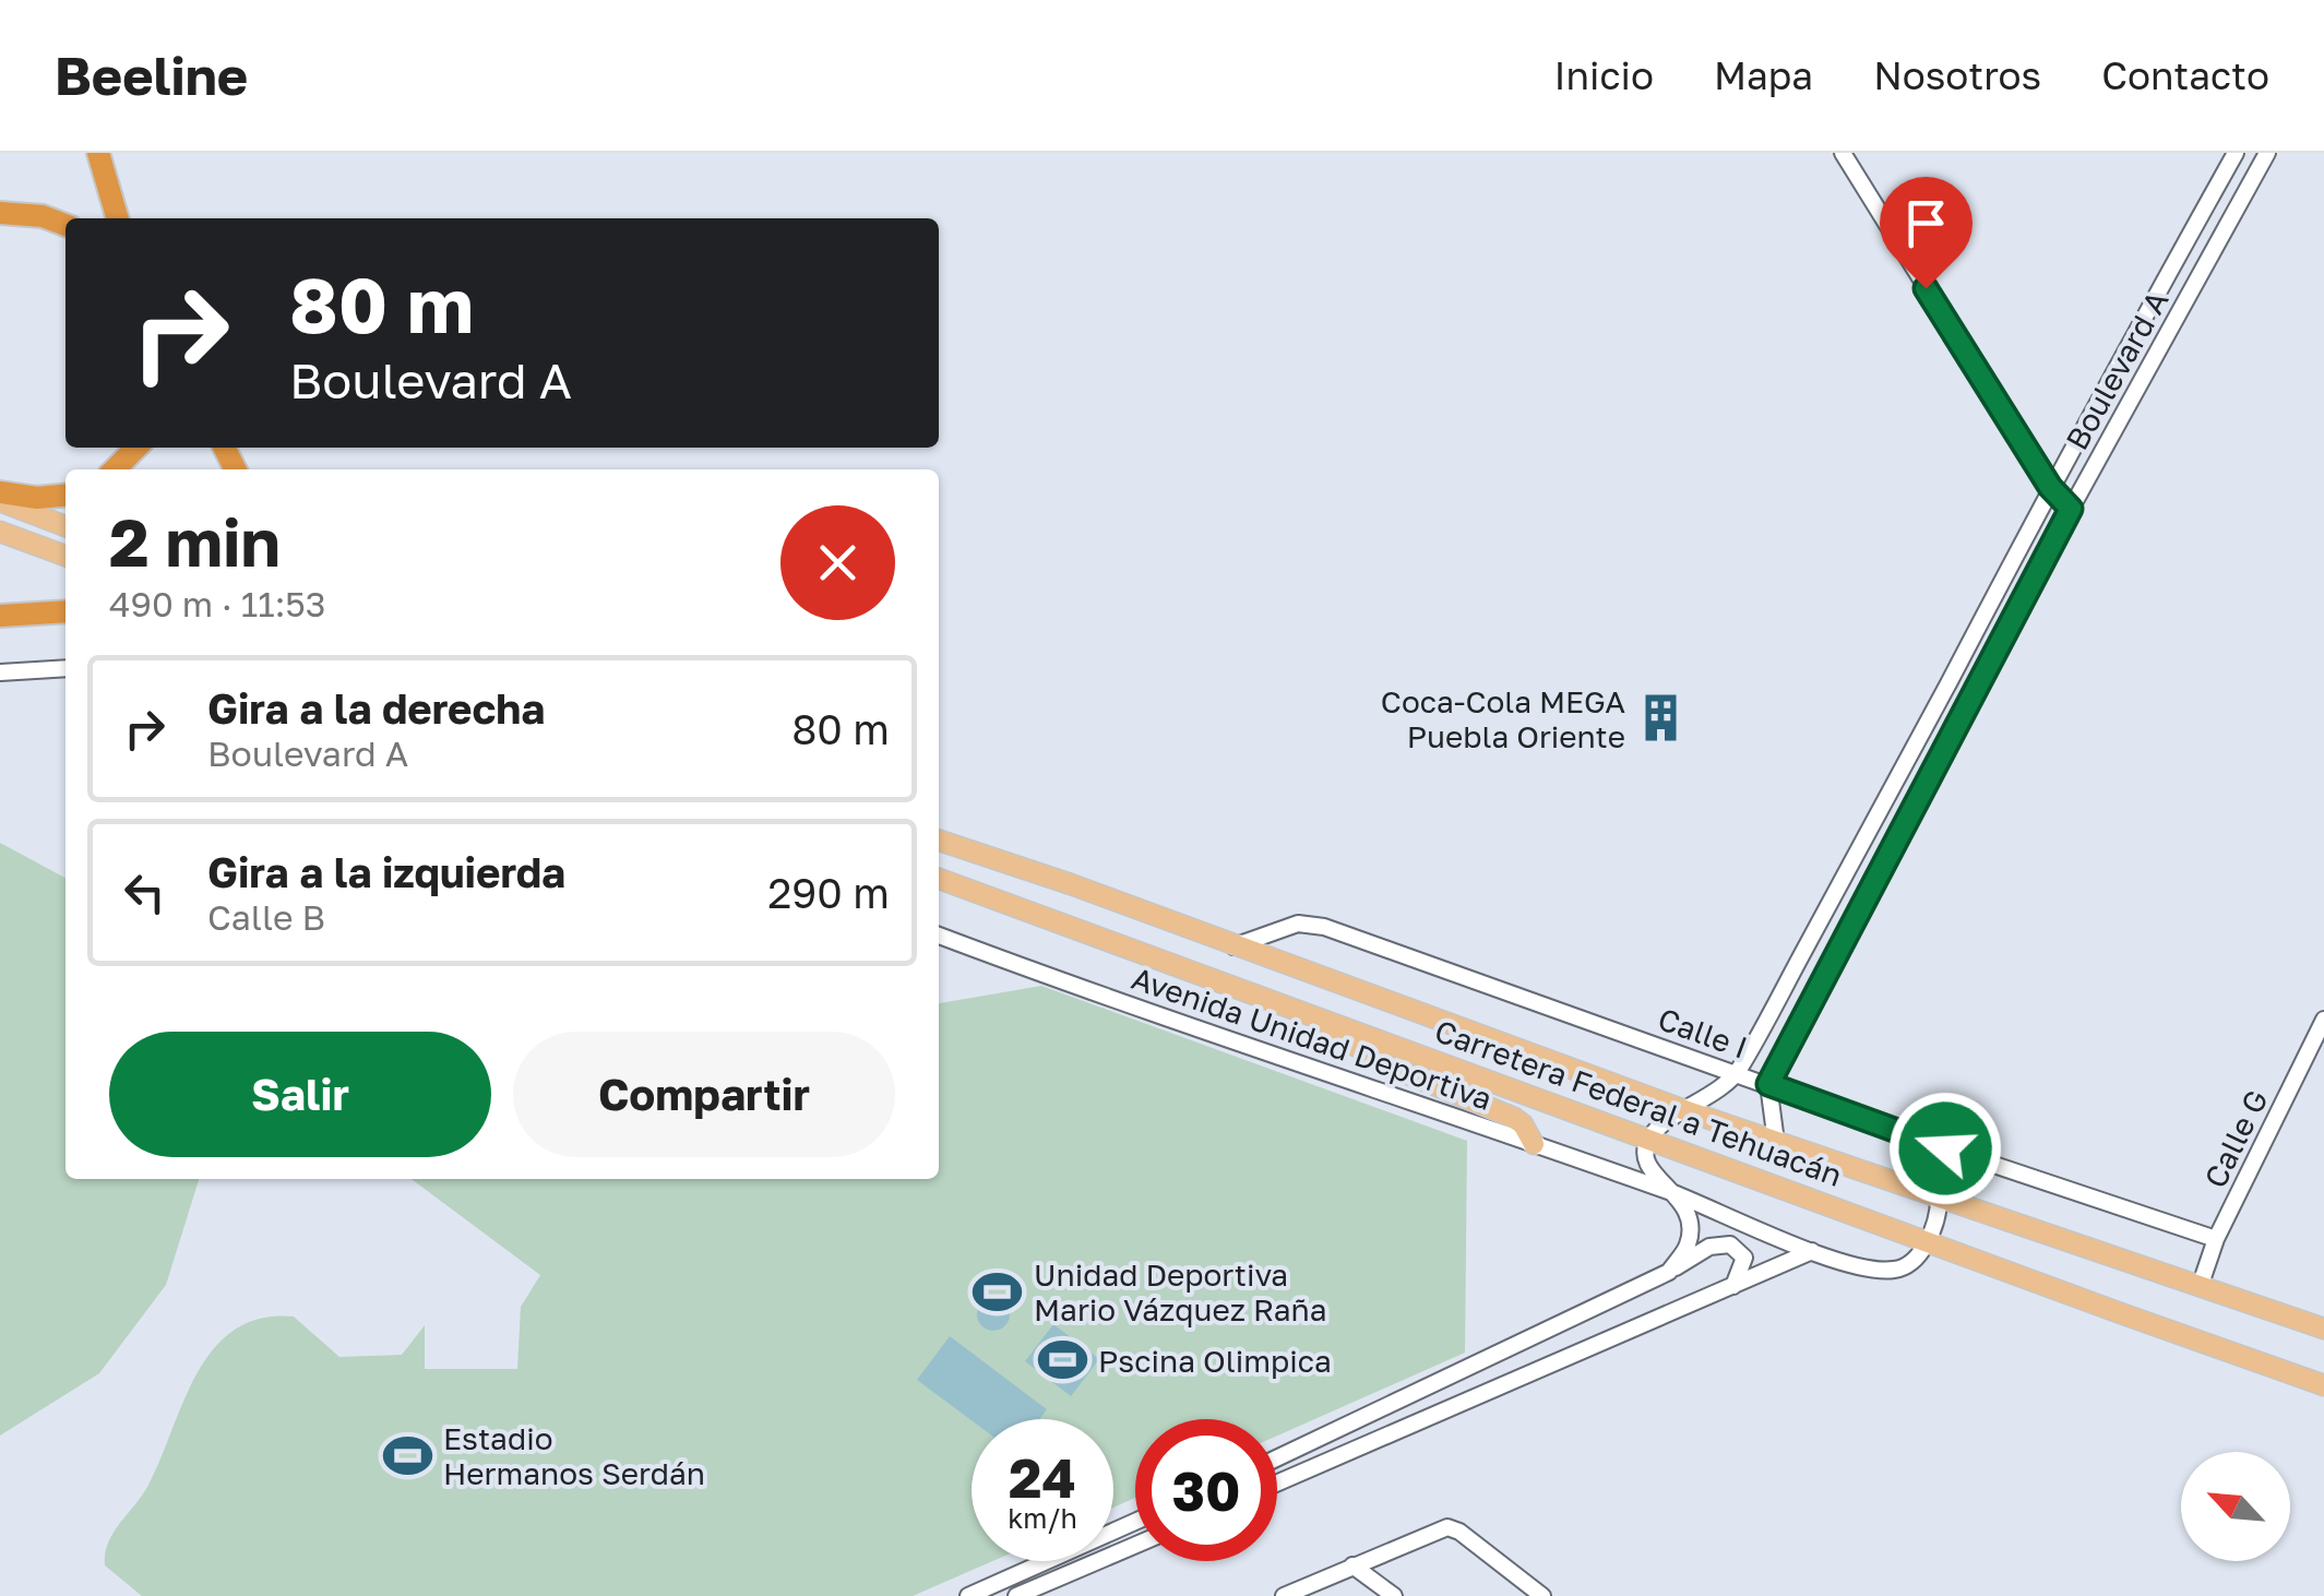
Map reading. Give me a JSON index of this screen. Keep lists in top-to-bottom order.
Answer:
{
  "streets": {
    "main road": ["Carretera Federal a Tehuacán"],
    "street": [
      "Boulevard A",
      "Calle I",
      "Avenida Unidad Deportiva",
      "Calle G"
    ]
  },
  "crossings": [
    ["Boulevard A", "Calle I"],
    ["Boulevard A", "Carretera Federal a Tehuacán"],
    ["Calle I", "Carretera Federal a Tehuacán"],
    ["Calle I", "Calle G"],
    ["Avenida Unidad Deportiva", "Carretera Federal a Tehuacán"],
    ["Carretera Federal a Tehuacán", "Calle G"]
  ],
  "places": {
    "building": ["Coca-Cola MEGA Puebla Oriente"],
    "sports": ["Unidad Deportiva Mario Vázquez Raña", "Pscina Olimpica", "Estadio Hermanos Serdán"]
  },
  "north": "top left",
  "page": {
    "header": "Beeline",
    "nav": [
      "Inicio",
      "Mapa",
      "Nosotros",
      "Contacto"
    ],
    "turn": ["80 m", "Boulevard A"],
    "heading": ["2 min", "490 m · 11:53"],
    "list": [
      {
        "name": "Gira a la derecha",
        "note": "Boulevard A",
        "value": "80 m"
      },
      {
        "name": "Gira a la izquierda",
        "note": "Calle B",
        "value": "290 m"
      }
    ],
    "buttons": ["Salir", "Compartir"],
    "speed": "24 km/h",
    "limit": "30"
  }
}
